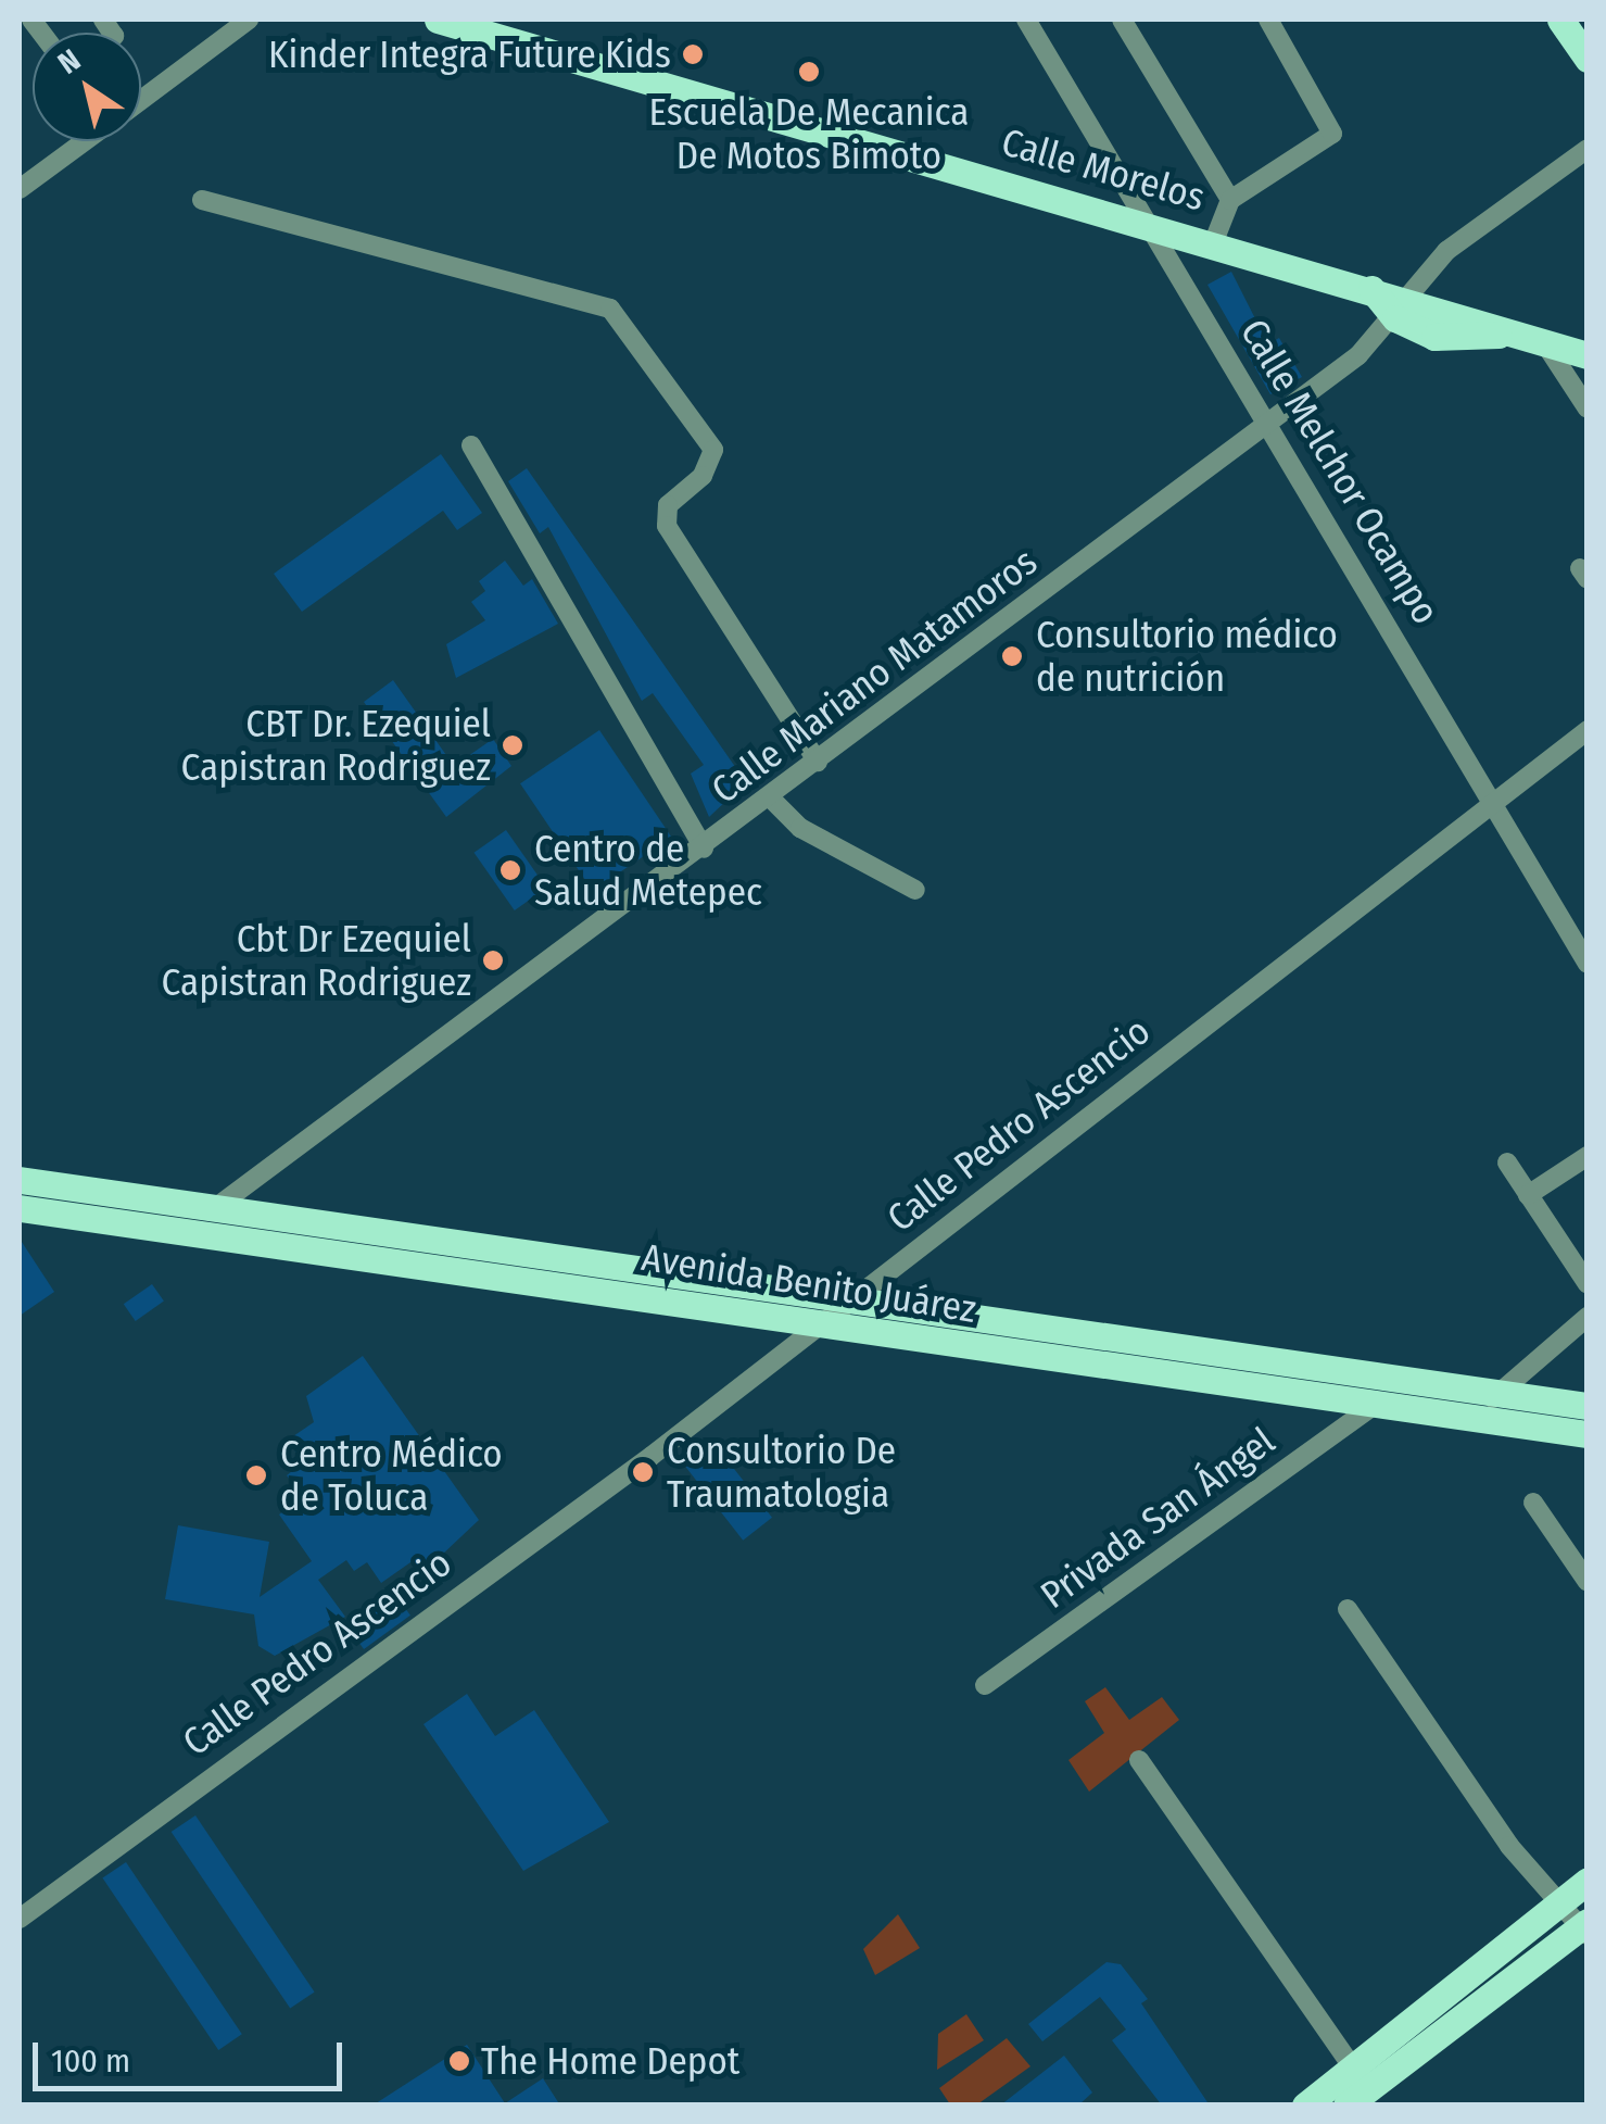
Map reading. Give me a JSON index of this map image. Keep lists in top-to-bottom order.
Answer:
{
  "streets": {
    "main road": ["Calle Morelos", "Avenida Benito Juárez"],
    "street": [
      "Calle Melchor Ocampo",
      "Calle Mariano Matamoros",
      "Calle Pedro Ascencio",
      "Privada San Ángel"
    ]
  },
  "crossings": [
    ["Calle Morelos", "Calle Melchor Ocampo"],
    ["Calle Morelos", "Calle Mariano Matamoros"],
    ["Calle Melchor Ocampo", "Calle Mariano Matamoros"],
    ["Calle Melchor Ocampo", "Calle Pedro Ascencio"],
    ["Calle Mariano Matamoros", "Avenida Benito Juárez"],
    ["Calle Pedro Ascencio", "Avenida Benito Juárez"],
    ["Avenida Benito Juárez", "Privada San Ángel"]
  ],
  "places": [
    "Kinder Integra Future Kids",
    "Escuela De Mecanica De Motos Bimoto",
    "Consultorio médico de nutrición",
    "CBT Dr. Ezequiel Capistran Rodriguez",
    "Centro de Salud Metepec",
    "Cbt Dr Ezequiel Capistran Rodriguez",
    "Consultorio De Traumatologia",
    "Centro Médico de Toluca",
    "The Home Depot"
  ],
  "scale_bar": "100 m",
  "north": "top left"
}
